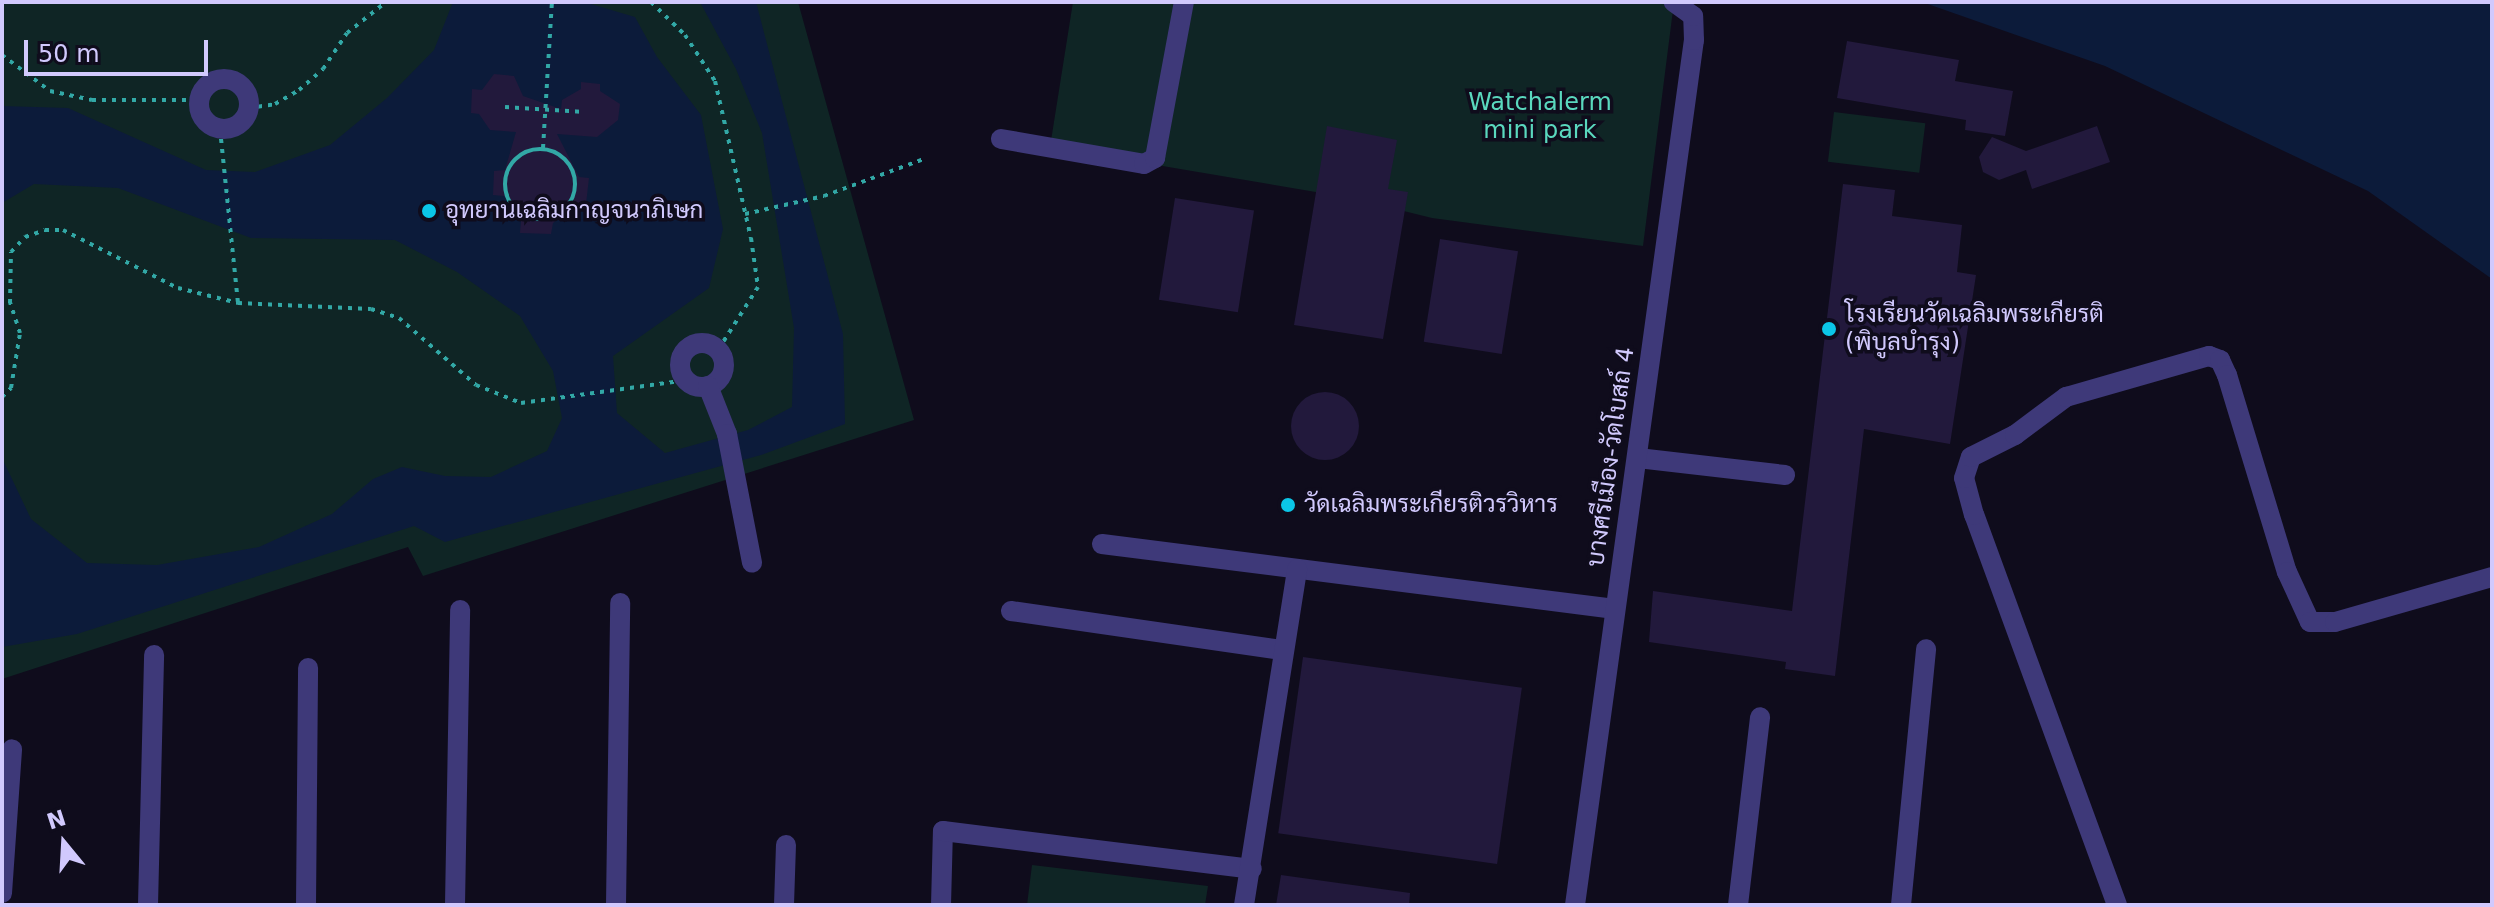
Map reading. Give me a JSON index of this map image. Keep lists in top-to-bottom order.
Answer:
{
  "streets": {
    "street": ["บางศรีเมือง-วัดโบสถ์ 4"]
  },
  "parks": ["Watchalerm mini park"],
  "places": ["อุทยานเฉลิมกาญจนาภิเษก", "โรงเรียนวัดเฉลิมพระเกียรติ (พิบูลบำรุง)", "วัดเฉลิมพระเกียรติวรวิหาร"],
  "scale_bar": "50 m",
  "north": "top"
}
